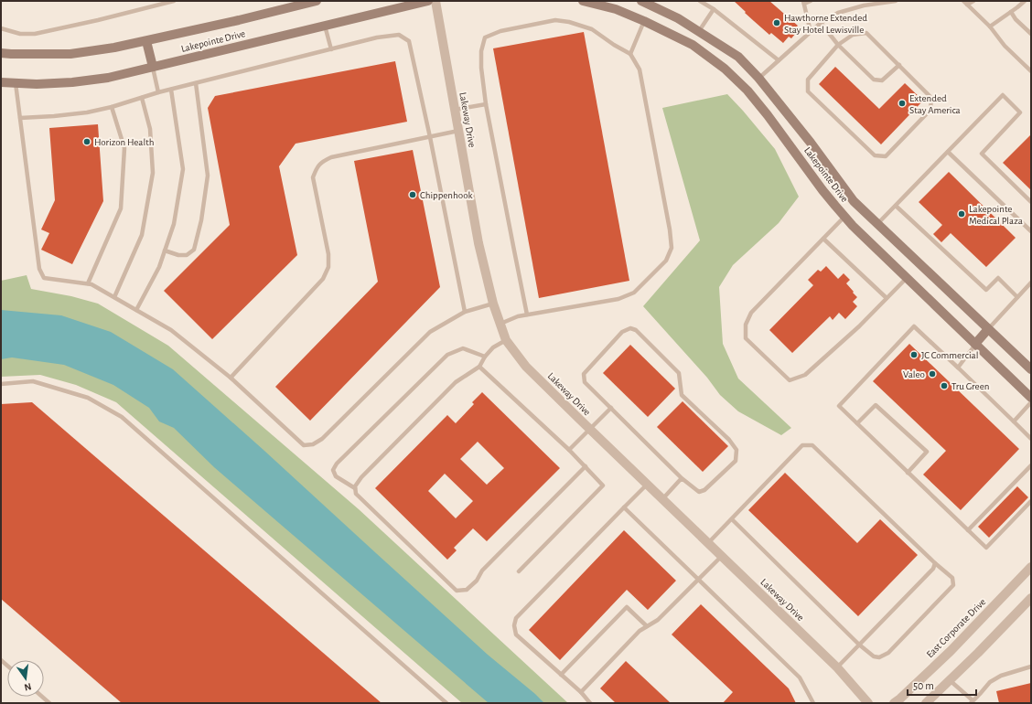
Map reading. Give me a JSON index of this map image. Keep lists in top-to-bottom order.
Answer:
{
  "streets": {
    "main road": ["Lakepointe Drive"],
    "street": ["Lakeway Drive", "East Corporate Drive"]
  },
  "places": [
    "Hawthorne Extended Stay Hotel Lewisville",
    "Extended Stay America",
    "Horizon Health",
    "Chippenhook",
    "Lakepointe Medical Plaza",
    "JC Commercial",
    "Valeo",
    "Tru Green"
  ],
  "scale_bar": "50 m",
  "north": "bottom"
}
